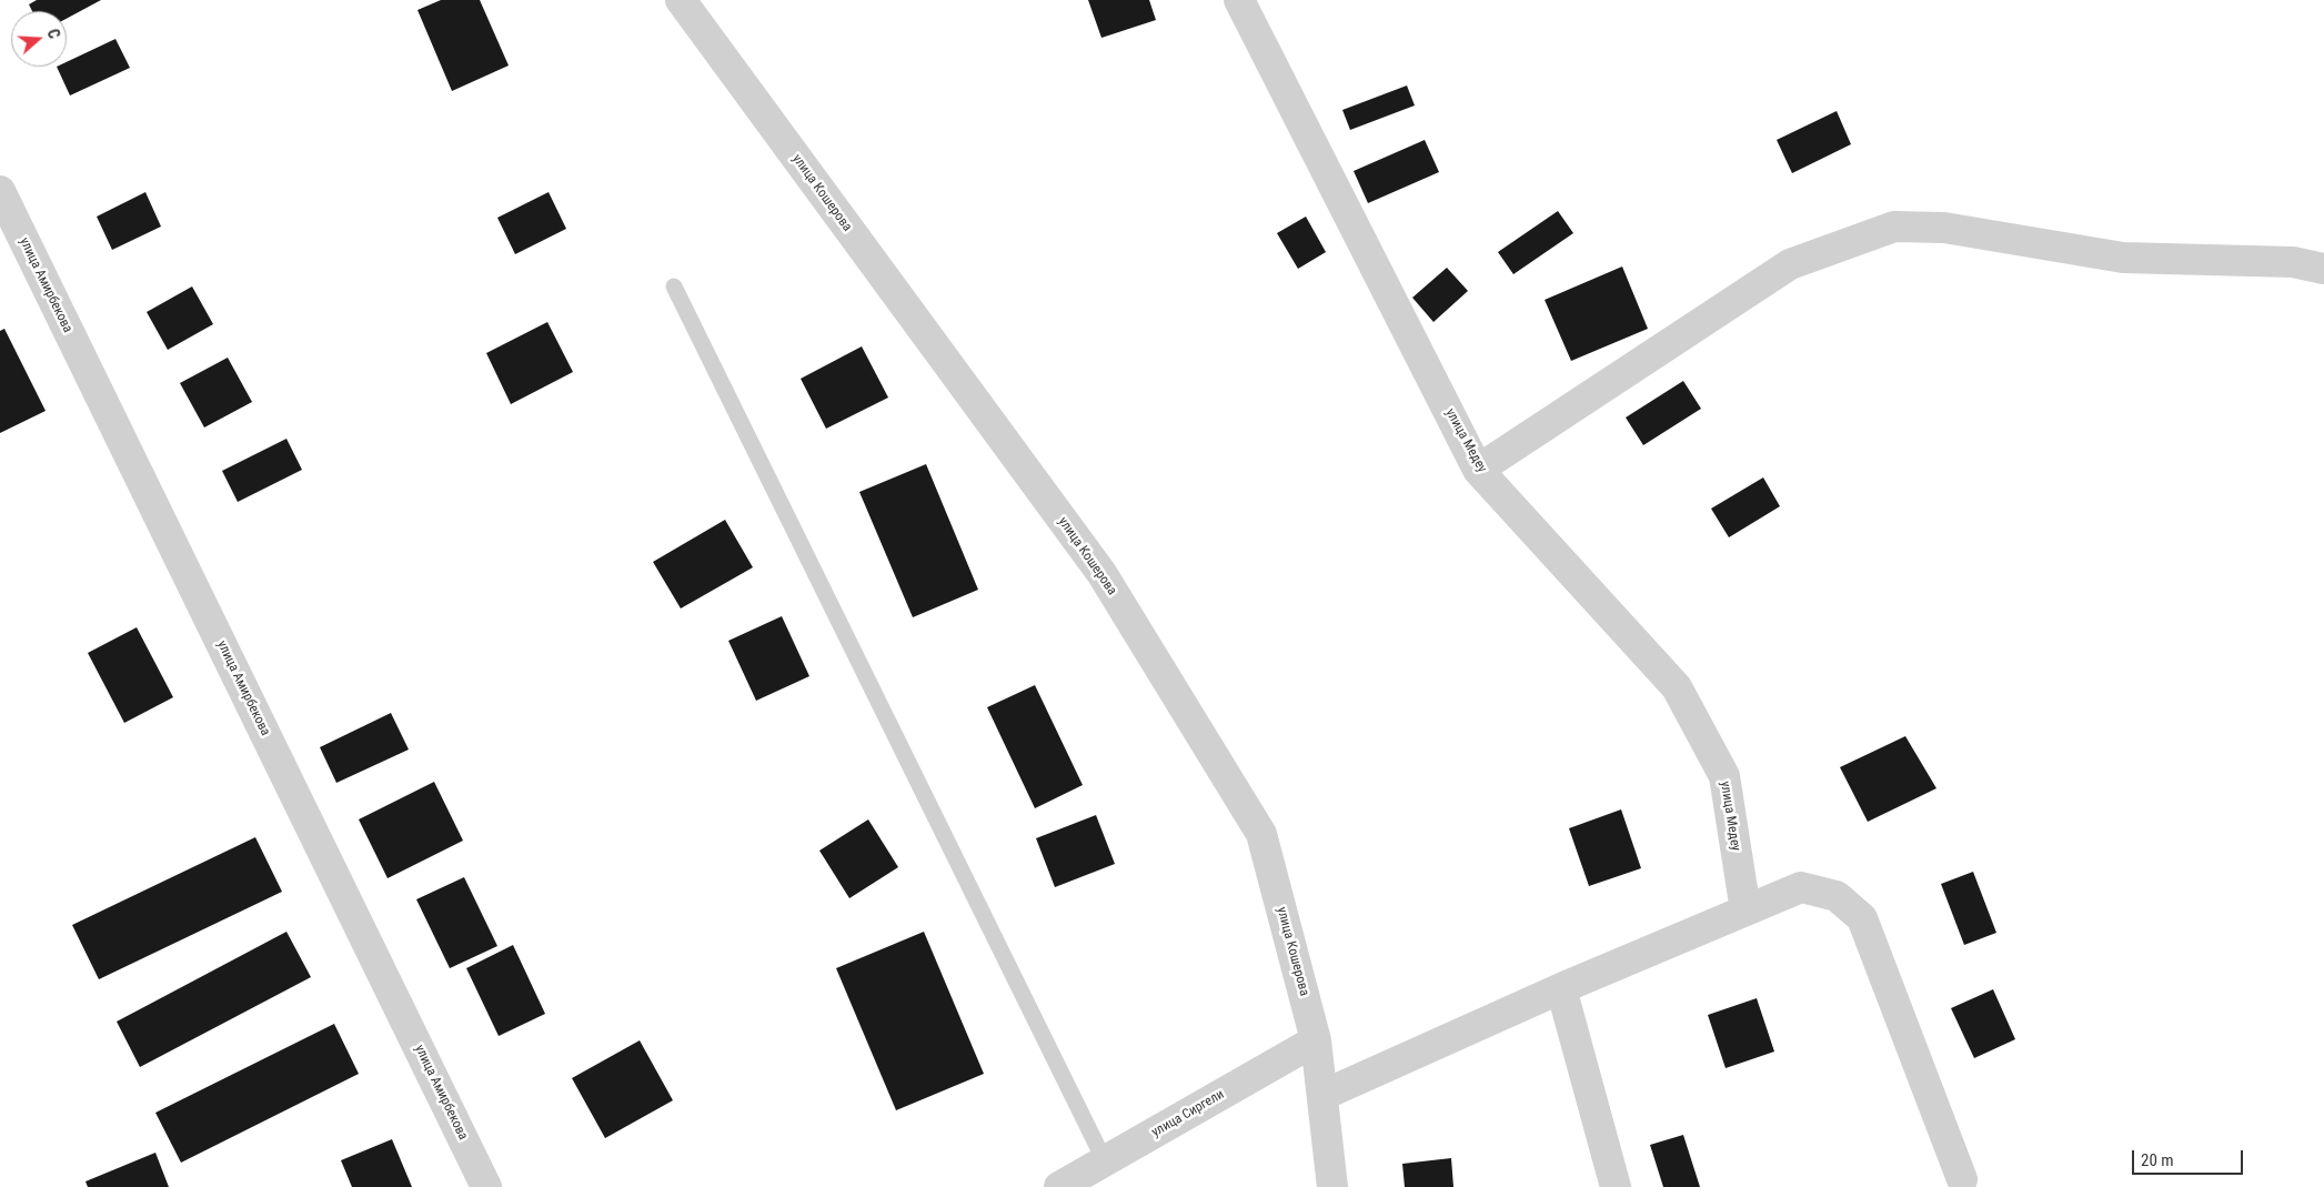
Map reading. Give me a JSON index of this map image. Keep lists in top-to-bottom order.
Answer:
{
  "streets": {
    "street": [
      "улица Кошерова",
      "улица Амирбекова",
      "улица Медеу",
      "улица Сиргели"
    ]
  },
  "crossings": [
    ["улица Кошерова", "улица Сиргели"]
  ],
  "scale_bar": "20 m",
  "north": "right"
}
